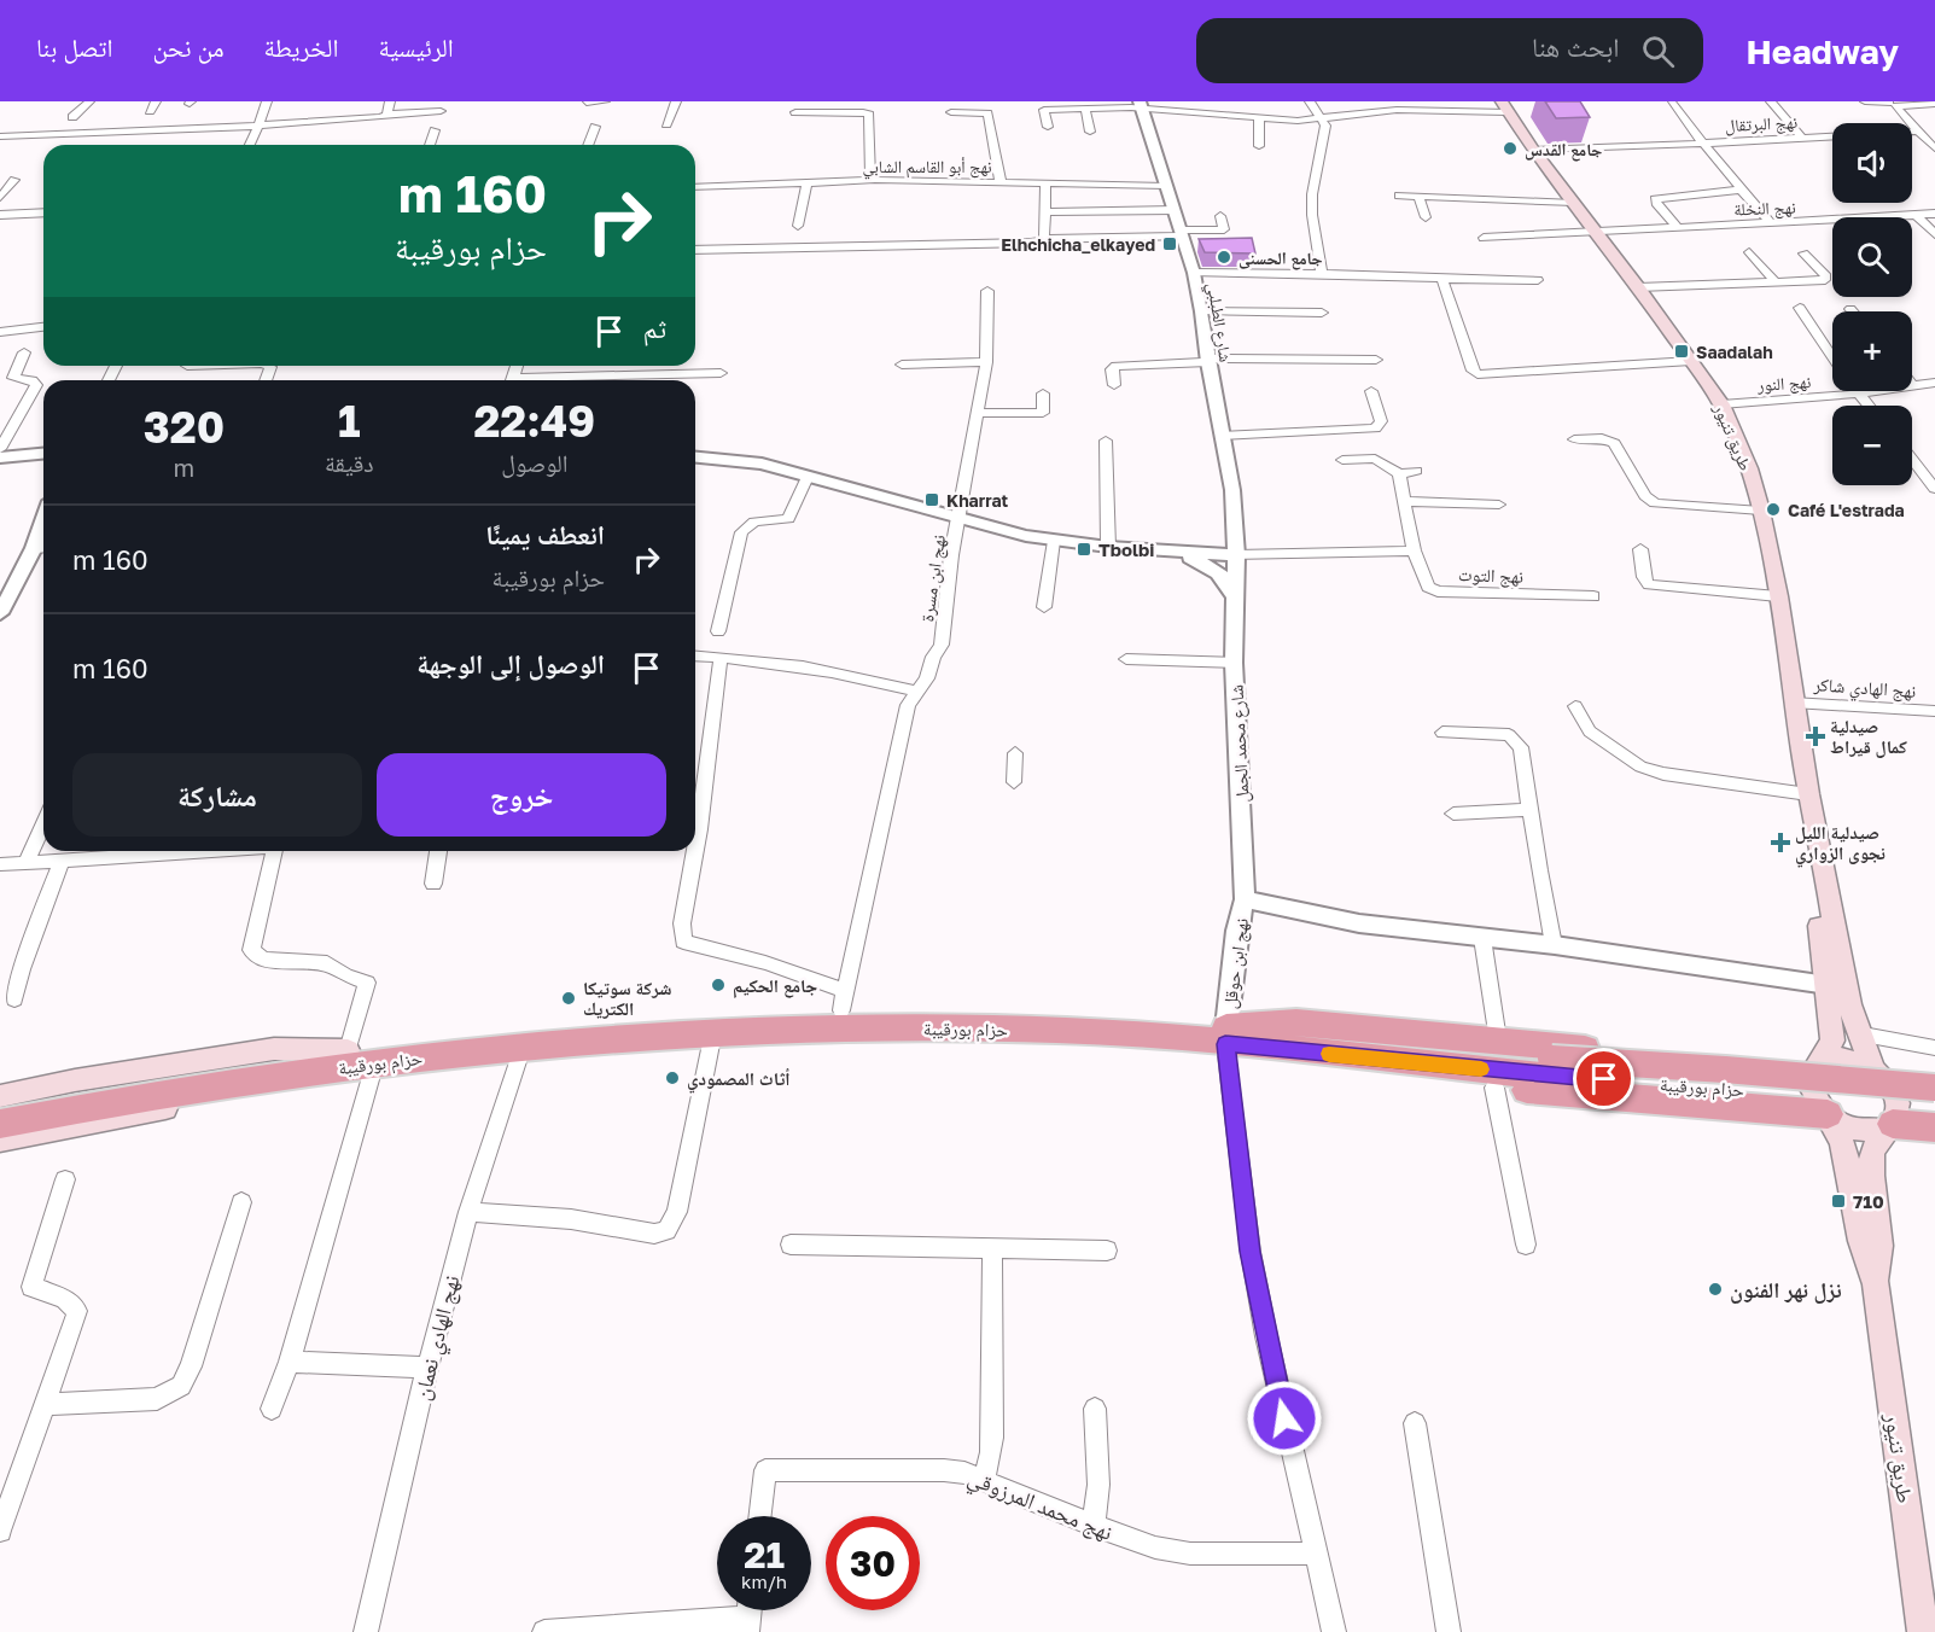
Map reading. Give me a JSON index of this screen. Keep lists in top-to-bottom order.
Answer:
{
  "streets": {
    "highway": ["حزام بورقيبة"],
    "main road": ["طريق تنيور"],
    "street": [
      "نهج البرتقال",
      "نهج أبو القاسم الشابي",
      "نهج النخلة",
      "شارع الطبلبي",
      "نهج النور",
      "نهج التوت",
      "نهج ابن مسرة",
      "نهج الهادي شاكر",
      "شارع محمد الجمل",
      "نهج ابن حوقل",
      "نهج الهادي نعمان",
      "نهج محمد المرزوقي"
    ]
  },
  "crossings": [
    ["نهج البرتقال", "طريق تنيور"],
    ["نهج أبو القاسم الشابي", "شارع الطبلبي"],
    ["نهج النخلة", "طريق تنيور"],
    ["شارع الطبلبي", "شارع محمد الجمل"],
    ["نهج النور", "طريق تنيور"],
    ["طريق تنيور", "نهج الهادي شاكر"],
    ["نهج ابن مسرة", "حزام بورقيبة"],
    ["شارع محمد الجمل", "نهج ابن حوقل"],
    ["نهج ابن حوقل", "حزام بورقيبة"],
    ["حزام بورقيبة", "نهج الهادي نعمان"]
  ],
  "places": {
    "other": [
      "جامع القدس",
      "جامع الحسنى",
      "Café L'estrada",
      "جامع الحكيم",
      "شركة سوتيكا الكتريك",
      "أثاث المصمودي",
      "نزل نهر الفنون"
    ],
    "transit": [
      "Elhchicha_elkayed",
      "Saadalah",
      "Kharrat",
      "Tbolbi",
      "710"
    ],
    "health": ["صيدلية كمال قيراط", "صيدلية الليل نجوى الزواري"]
  },
  "page": {
    "header": "Headway",
    "search": "ابحث هنا",
    "nav": [
      "الرئيسية",
      "الخريطة",
      "من نحن",
      "اتصل بنا"
    ],
    "map_buttons": ["+", "−"],
    "turn": ["160 m", "حزام بورقيبة"],
    "then": "ثم",
    "eta": [
      "22:49",
      "الوصول",
      "1",
      "دقيقة",
      "320",
      "m"
    ],
    "list": [
      {
        "name": "انعطف يمينًا",
        "note": "حزام بورقيبة",
        "value": "160 m"
      },
      {
        "name": "الوصول إلى الوجهة",
        "value": "160 m"
      }
    ],
    "buttons": ["خروج", "مشاركة"],
    "speed": "21 km/h",
    "limit": "30"
  }
}
